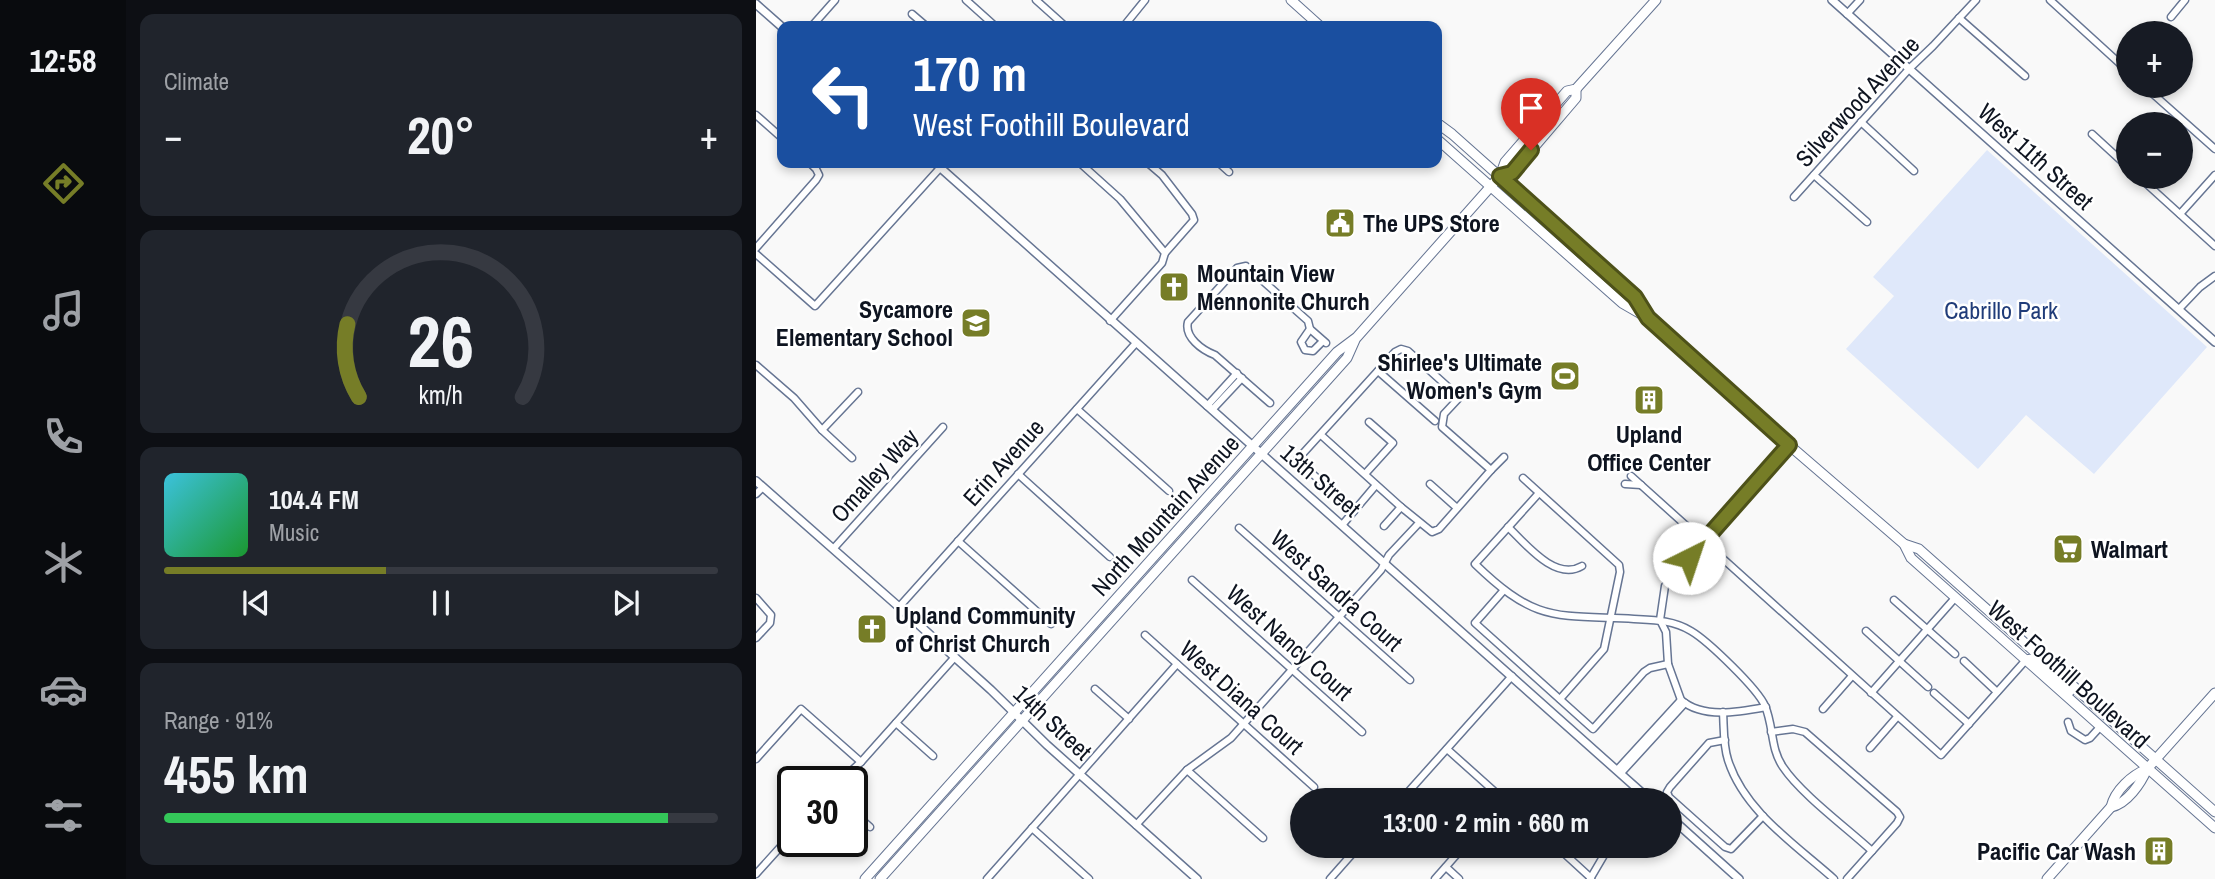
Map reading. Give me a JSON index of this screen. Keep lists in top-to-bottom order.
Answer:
{
  "streets": {
    "main road": ["North Mountain Avenue", "West Foothill Boulevard"],
    "street": [
      "Silverwood Avenue",
      "West 11th Street",
      "Erin Avenue",
      "Omalley Way",
      "13th Street",
      "West Sandra Court",
      "West Nancy Court",
      "West Diana Court",
      "14th Street"
    ]
  },
  "crossings": [
    ["Silverwood Avenue", "West 11th Street"],
    ["Erin Avenue", "13th Street"],
    ["Erin Avenue", "14th Street"],
    ["Omalley Way", "14th Street"],
    ["13th Street", "North Mountain Avenue"],
    ["North Mountain Avenue", "West Foothill Boulevard"],
    ["North Mountain Avenue", "14th Street"]
  ],
  "parks": ["Cabrillo Park"],
  "places": {
    "public building": ["The UPS Store"],
    "church": ["Mountain View Mennonite Church", "Upland Community of Christ Church"],
    "school or university": ["Sycamore Elementary School"],
    "sports": ["Shirlee's Ultimate Women's Gym"],
    "building": ["Upland Office Center", "Pacific Car Wash"],
    "supermarket": ["Walmart"]
  },
  "page": {
    "tabs": "12:58",
    "tile": [
      "Climate",
      ["Range · 91%", "455 km"]
    ],
    "map_buttons": ["+", "−"],
    "turn": ["170 m", "West Foothill Boulevard"],
    "heat": ["−", "20°", "+"],
    "song": ["104.4 FM", "Music"],
    "limit": "30",
    "trip": "13:00 · 2 min · 660 m",
    "gauge": ["26", "km/h"]
  }
}
